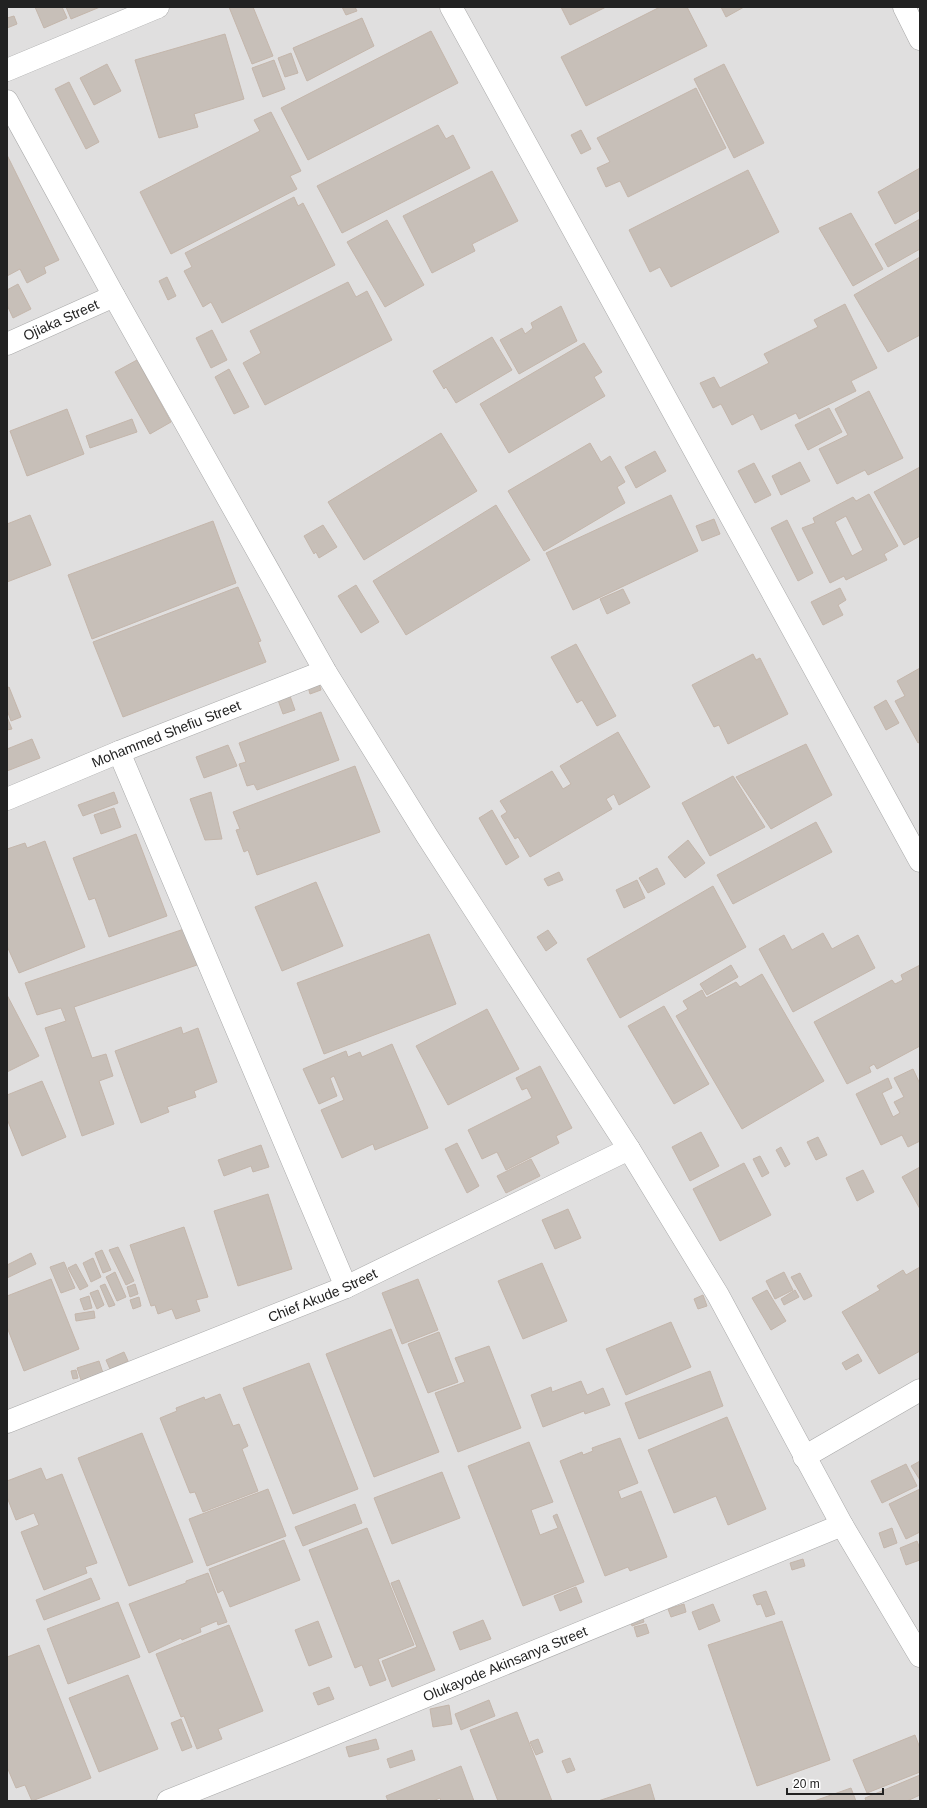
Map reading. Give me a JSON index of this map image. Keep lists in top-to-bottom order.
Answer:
{
  "streets": {
    "street": [
      "Ojiaka Street",
      "Mohammed Shefiu Street",
      "Chief Akude Street",
      "Olukayode Akinsanya Street"
    ]
  },
  "scale_bar": "20 m"
}
